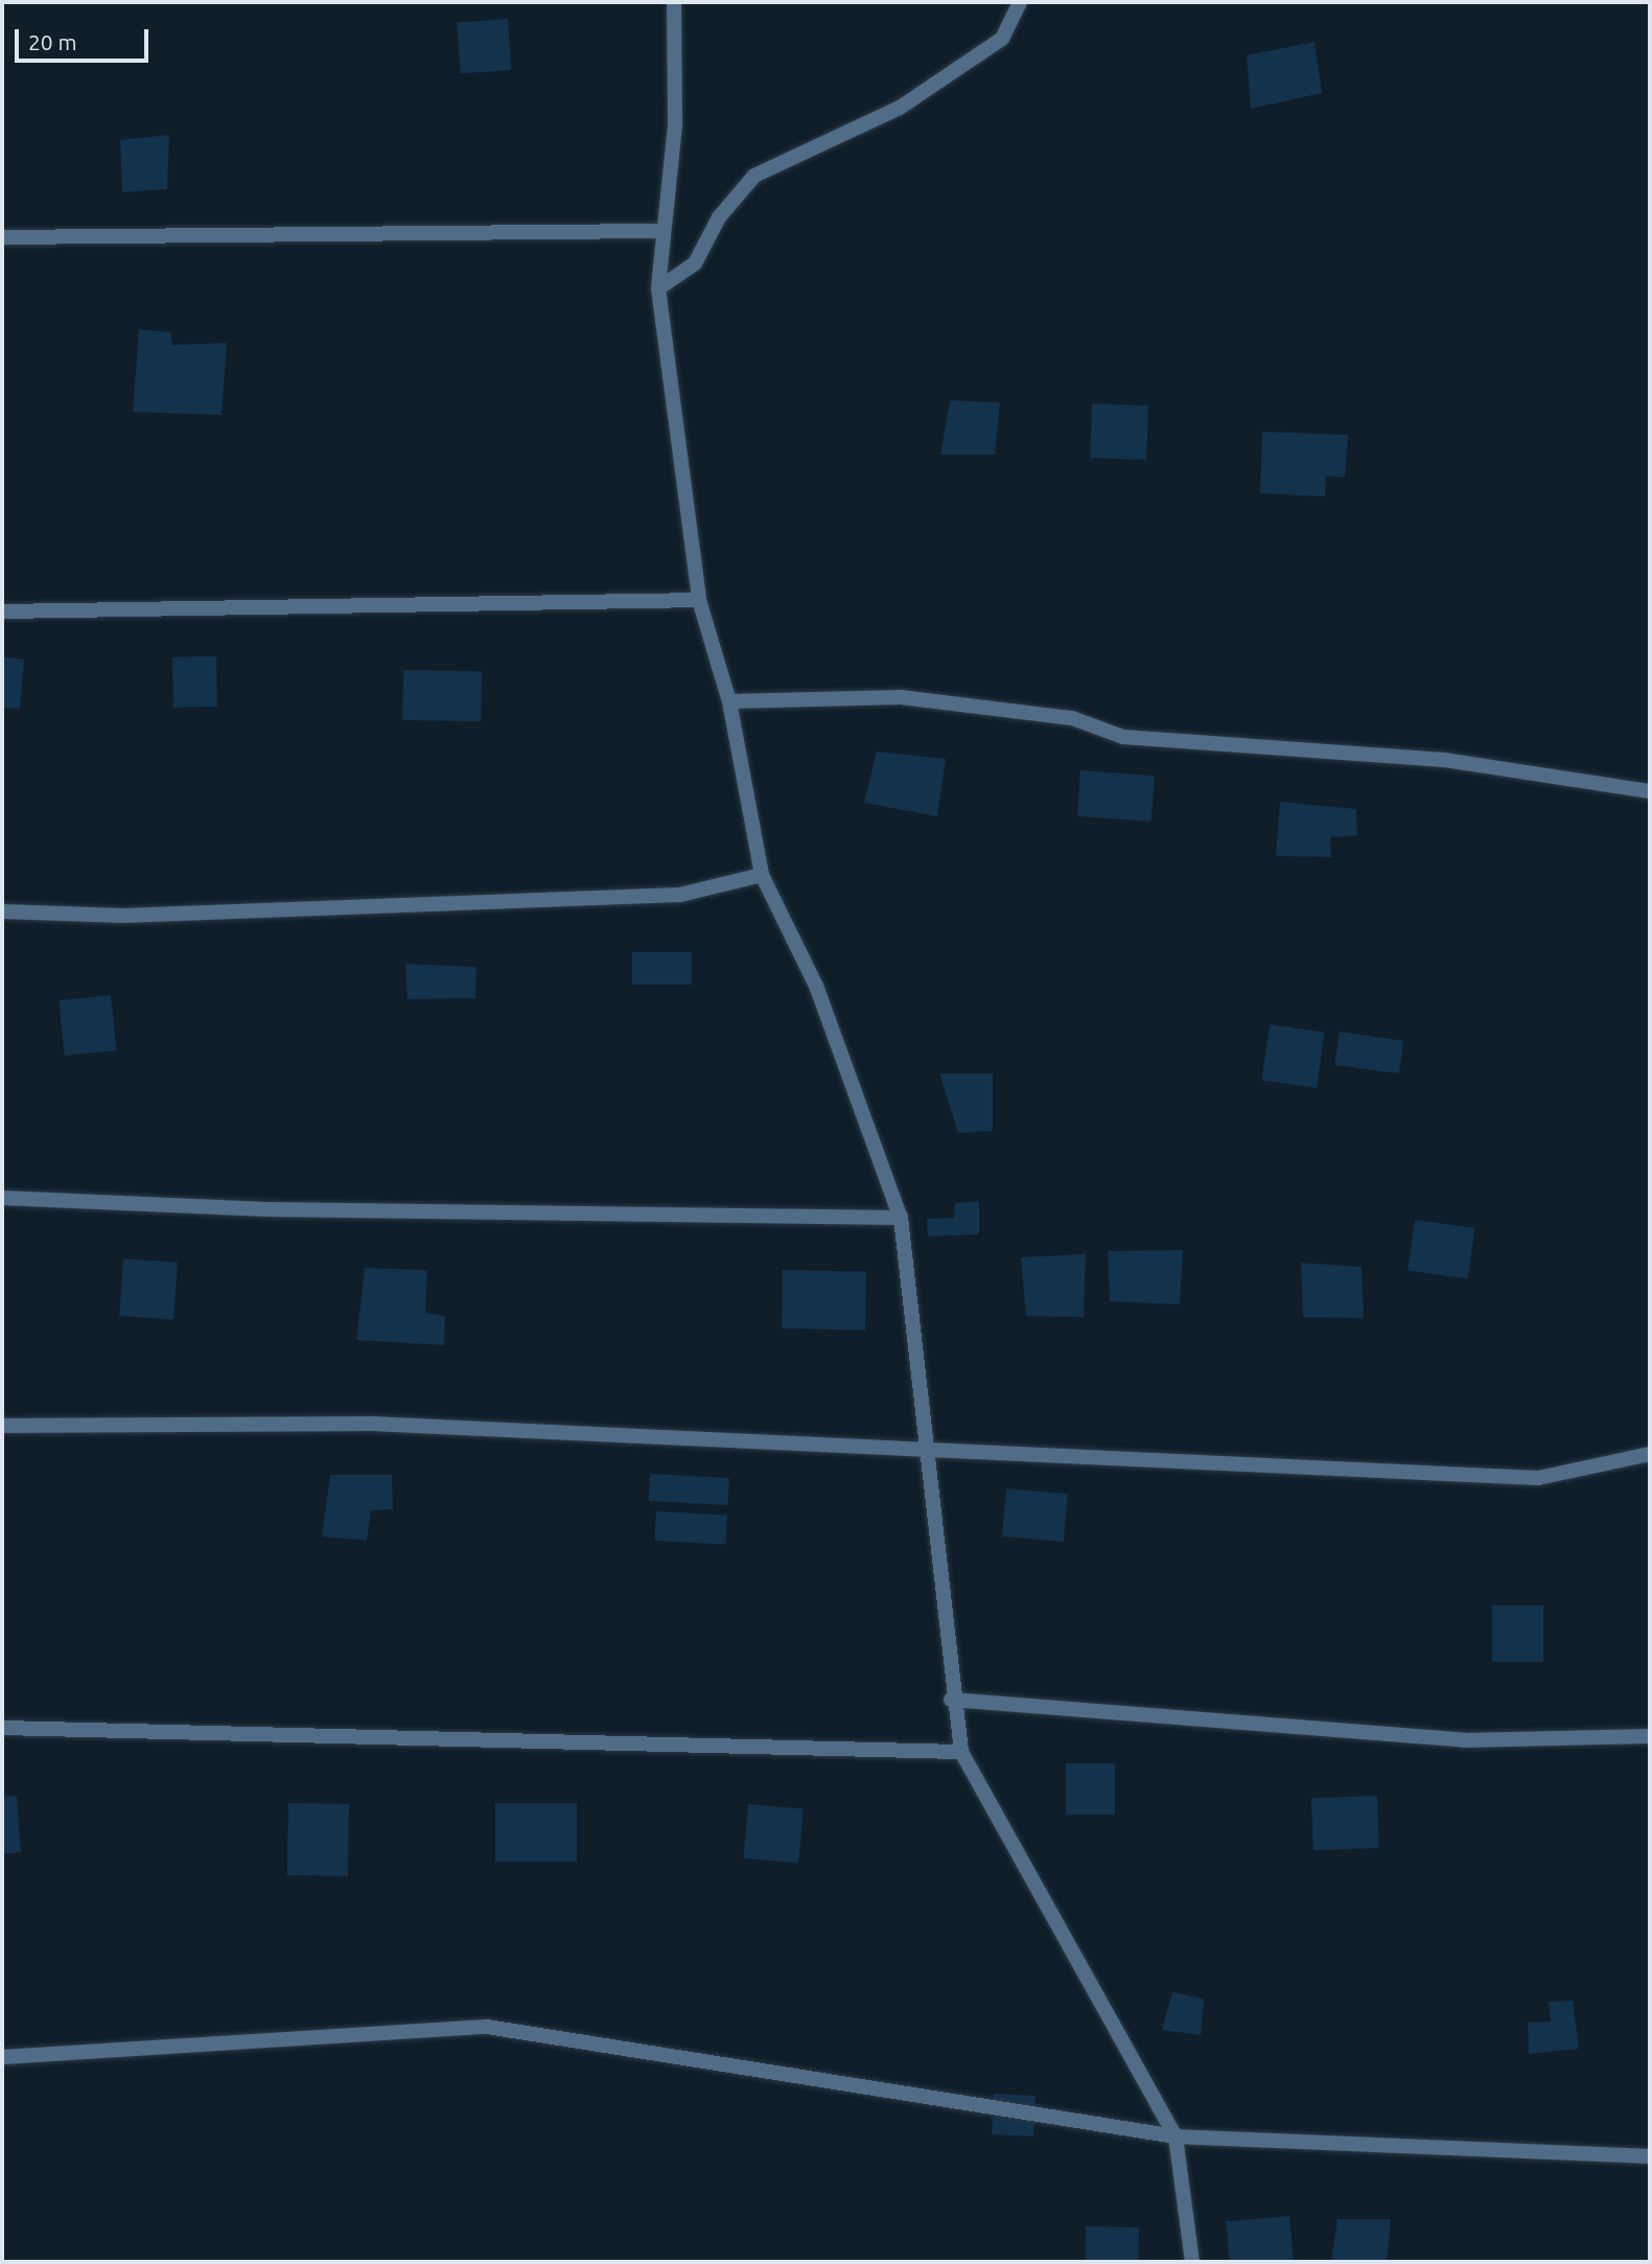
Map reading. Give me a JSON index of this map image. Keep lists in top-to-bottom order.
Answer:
{
  "scale_bar": "20 m"
}
